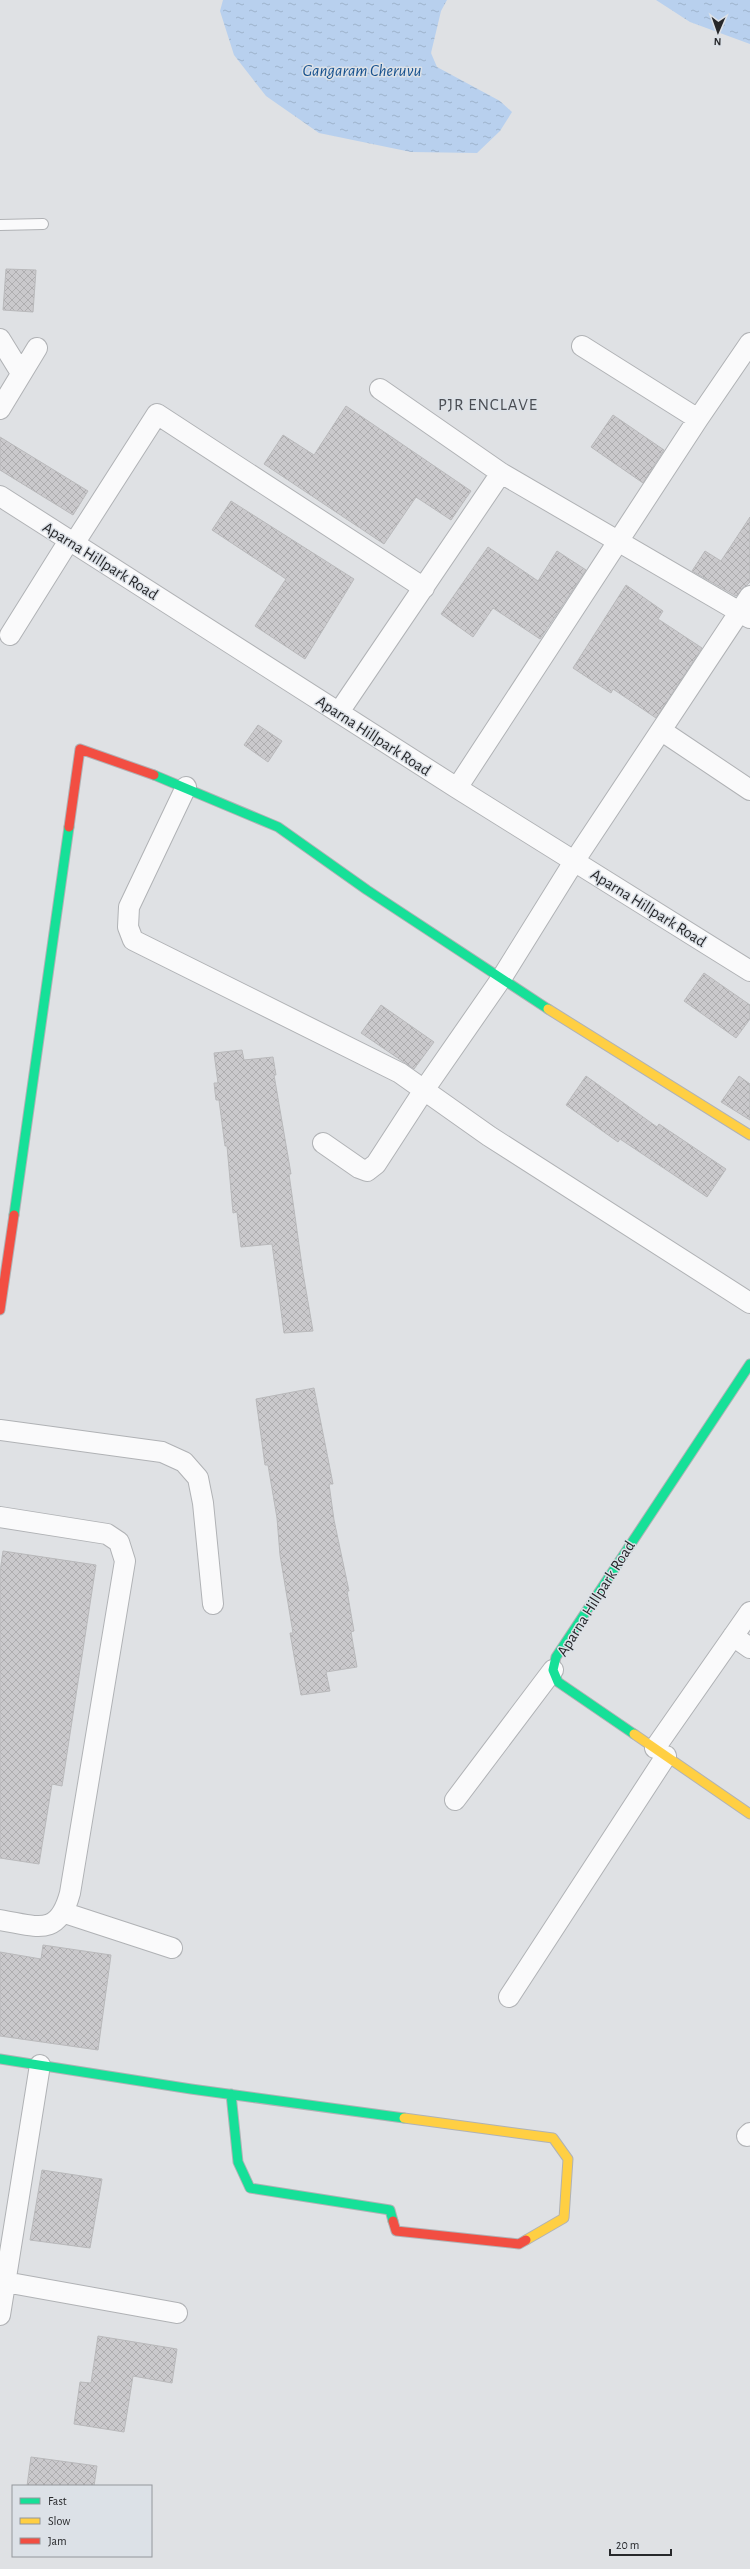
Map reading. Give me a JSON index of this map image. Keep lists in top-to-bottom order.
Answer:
{
  "streets": {
    "street": ["Aparna Hillpark Road"]
  },
  "districts": ["PJR ENCLAVE"],
  "water": ["Gangaram Cheruvu"],
  "legend": ["Fast", "Slow", "Jam"],
  "scale_bar": "20 m",
  "north": "bottom"
}
